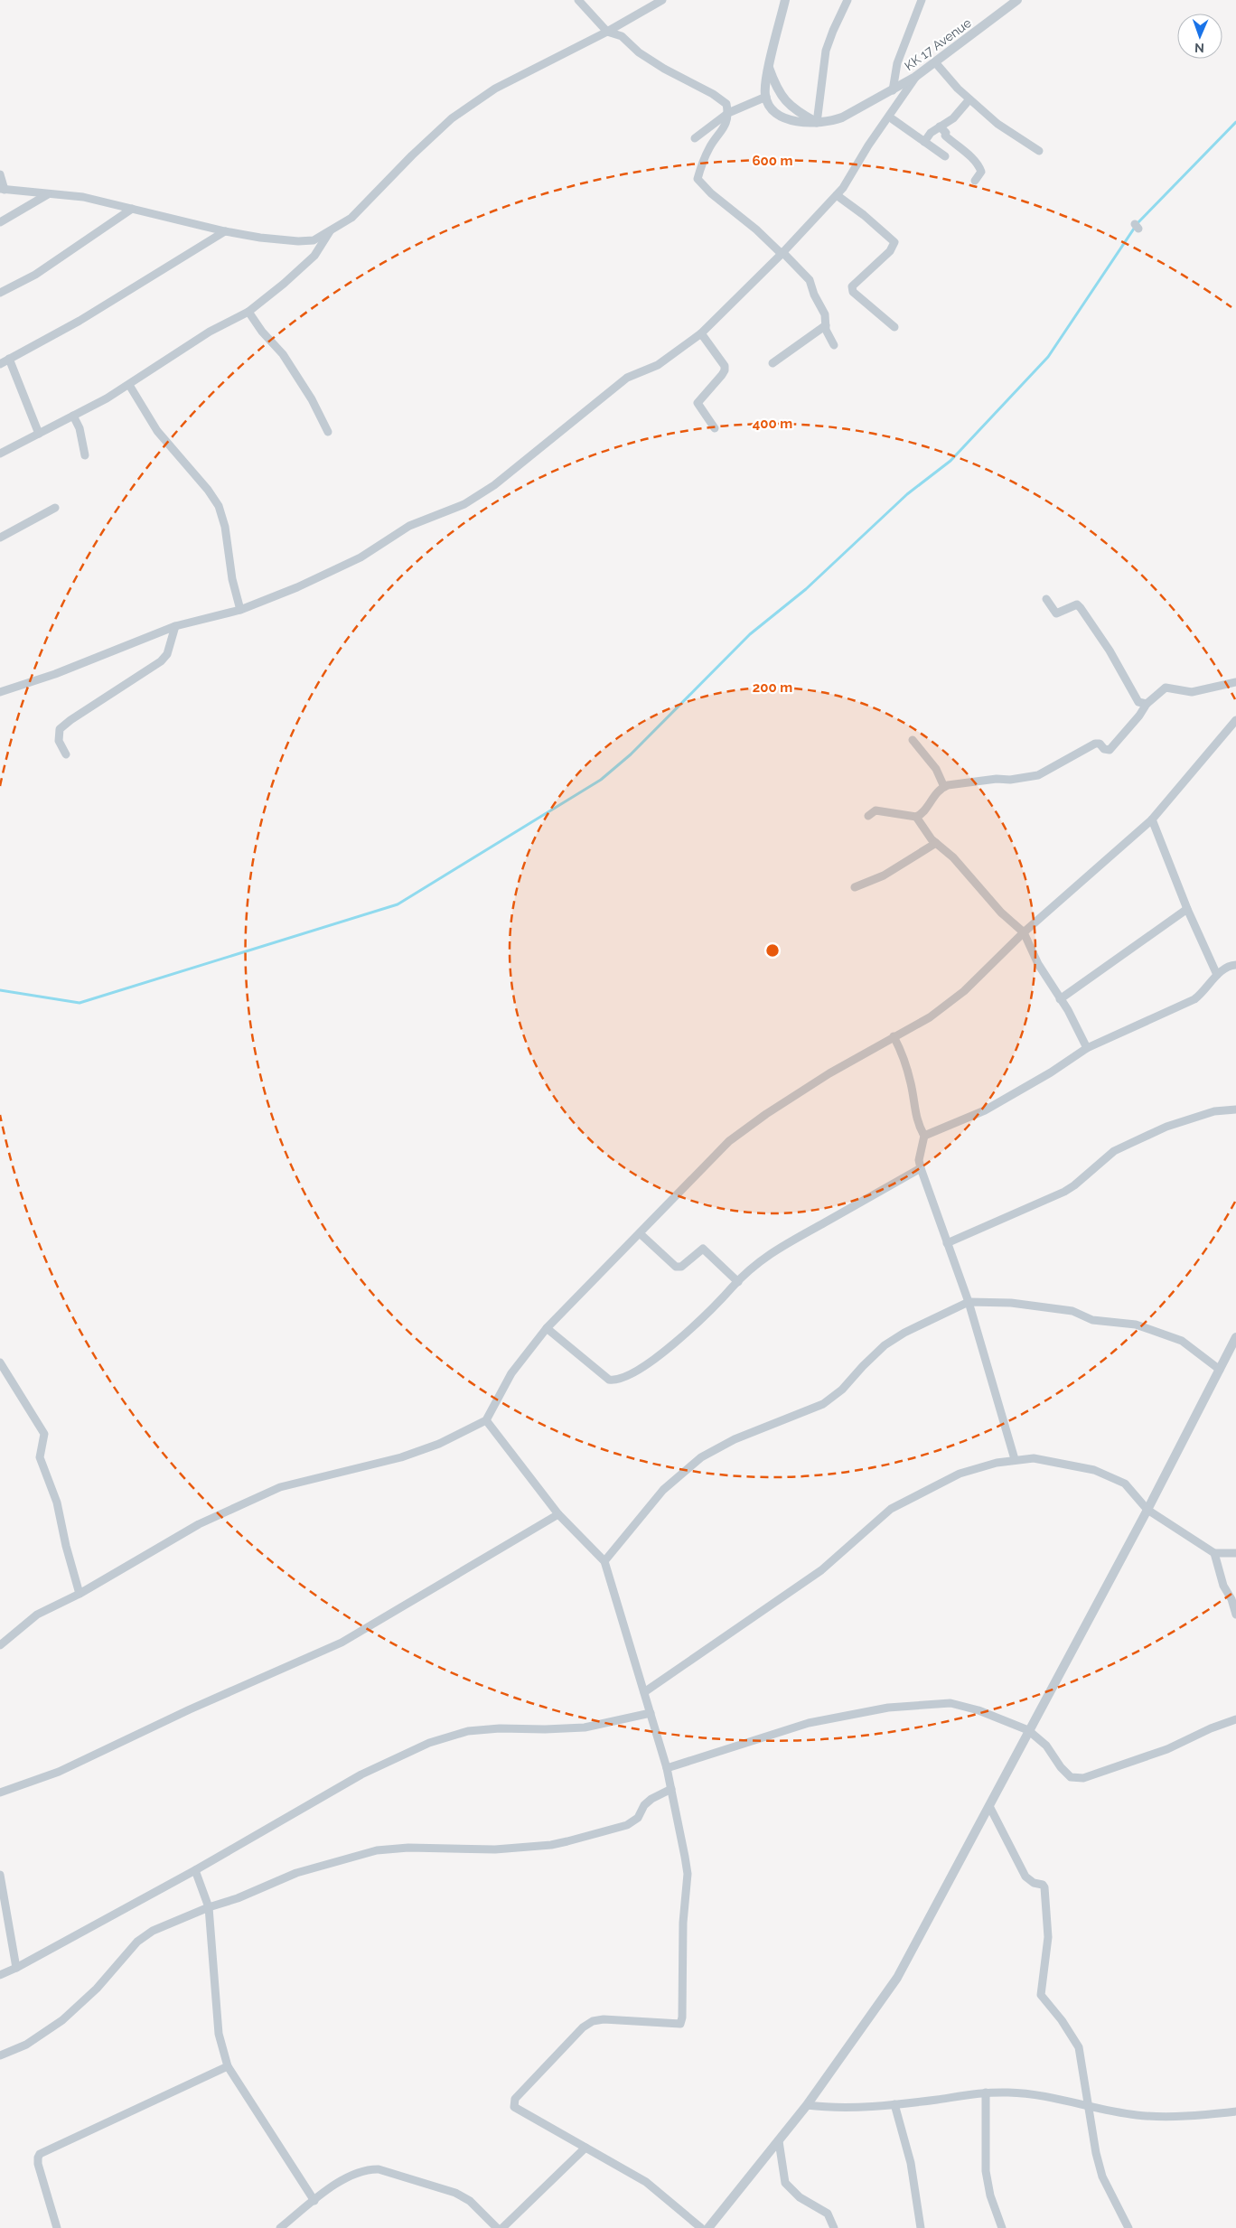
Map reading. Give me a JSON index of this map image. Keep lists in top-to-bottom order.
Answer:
{
  "streets": {
    "street": ["KK 17 Avenue"]
  },
  "north": "bottom",
  "rings": ["600 m", "400 m", "200 m"]
}
